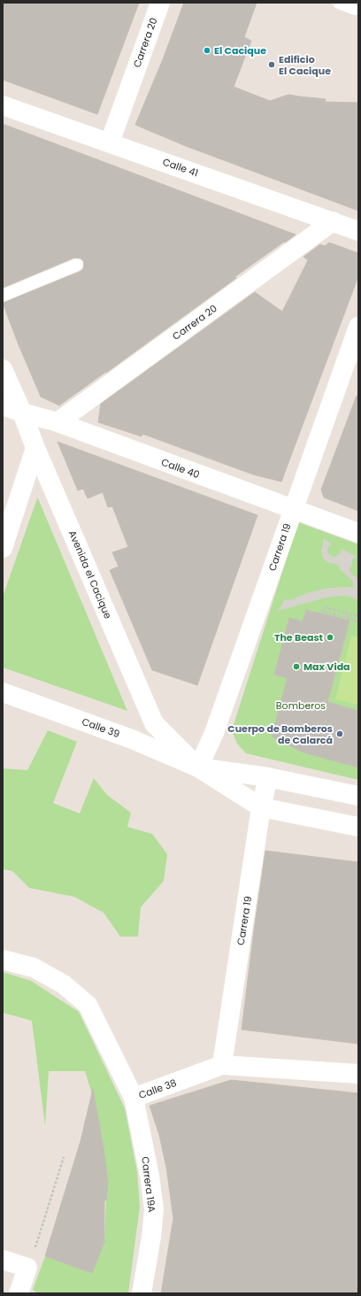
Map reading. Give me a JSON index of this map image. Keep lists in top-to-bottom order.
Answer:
{
  "streets": {
    "street": [
      "Carrera 20",
      "Calle 41",
      "Calle 40",
      "Carrera 19",
      "Avenida el Cacique",
      "Calle 39",
      "Calle 38",
      "Carrera 19A"
    ]
  },
  "crossings": [
    ["Carrera 20", "Calle 41"],
    ["Carrera 20", "Calle 40"],
    ["Calle 40", "Carrera 19"],
    ["Calle 40", "Avenida el Cacique"],
    ["Carrera 19", "Avenida el Cacique"],
    ["Carrera 19", "Calle 39"],
    ["Carrera 19", "Calle 38"],
    ["Avenida el Cacique", "Calle 39"],
    ["Calle 38", "Carrera 19A"]
  ],
  "parks": ["Bomberos"],
  "places": [
    "El Cacique",
    "Edificio El Cacique",
    "The Beast",
    "Max Vida",
    "Cuerpo de Bomberos de Calarcá"
  ]
}
